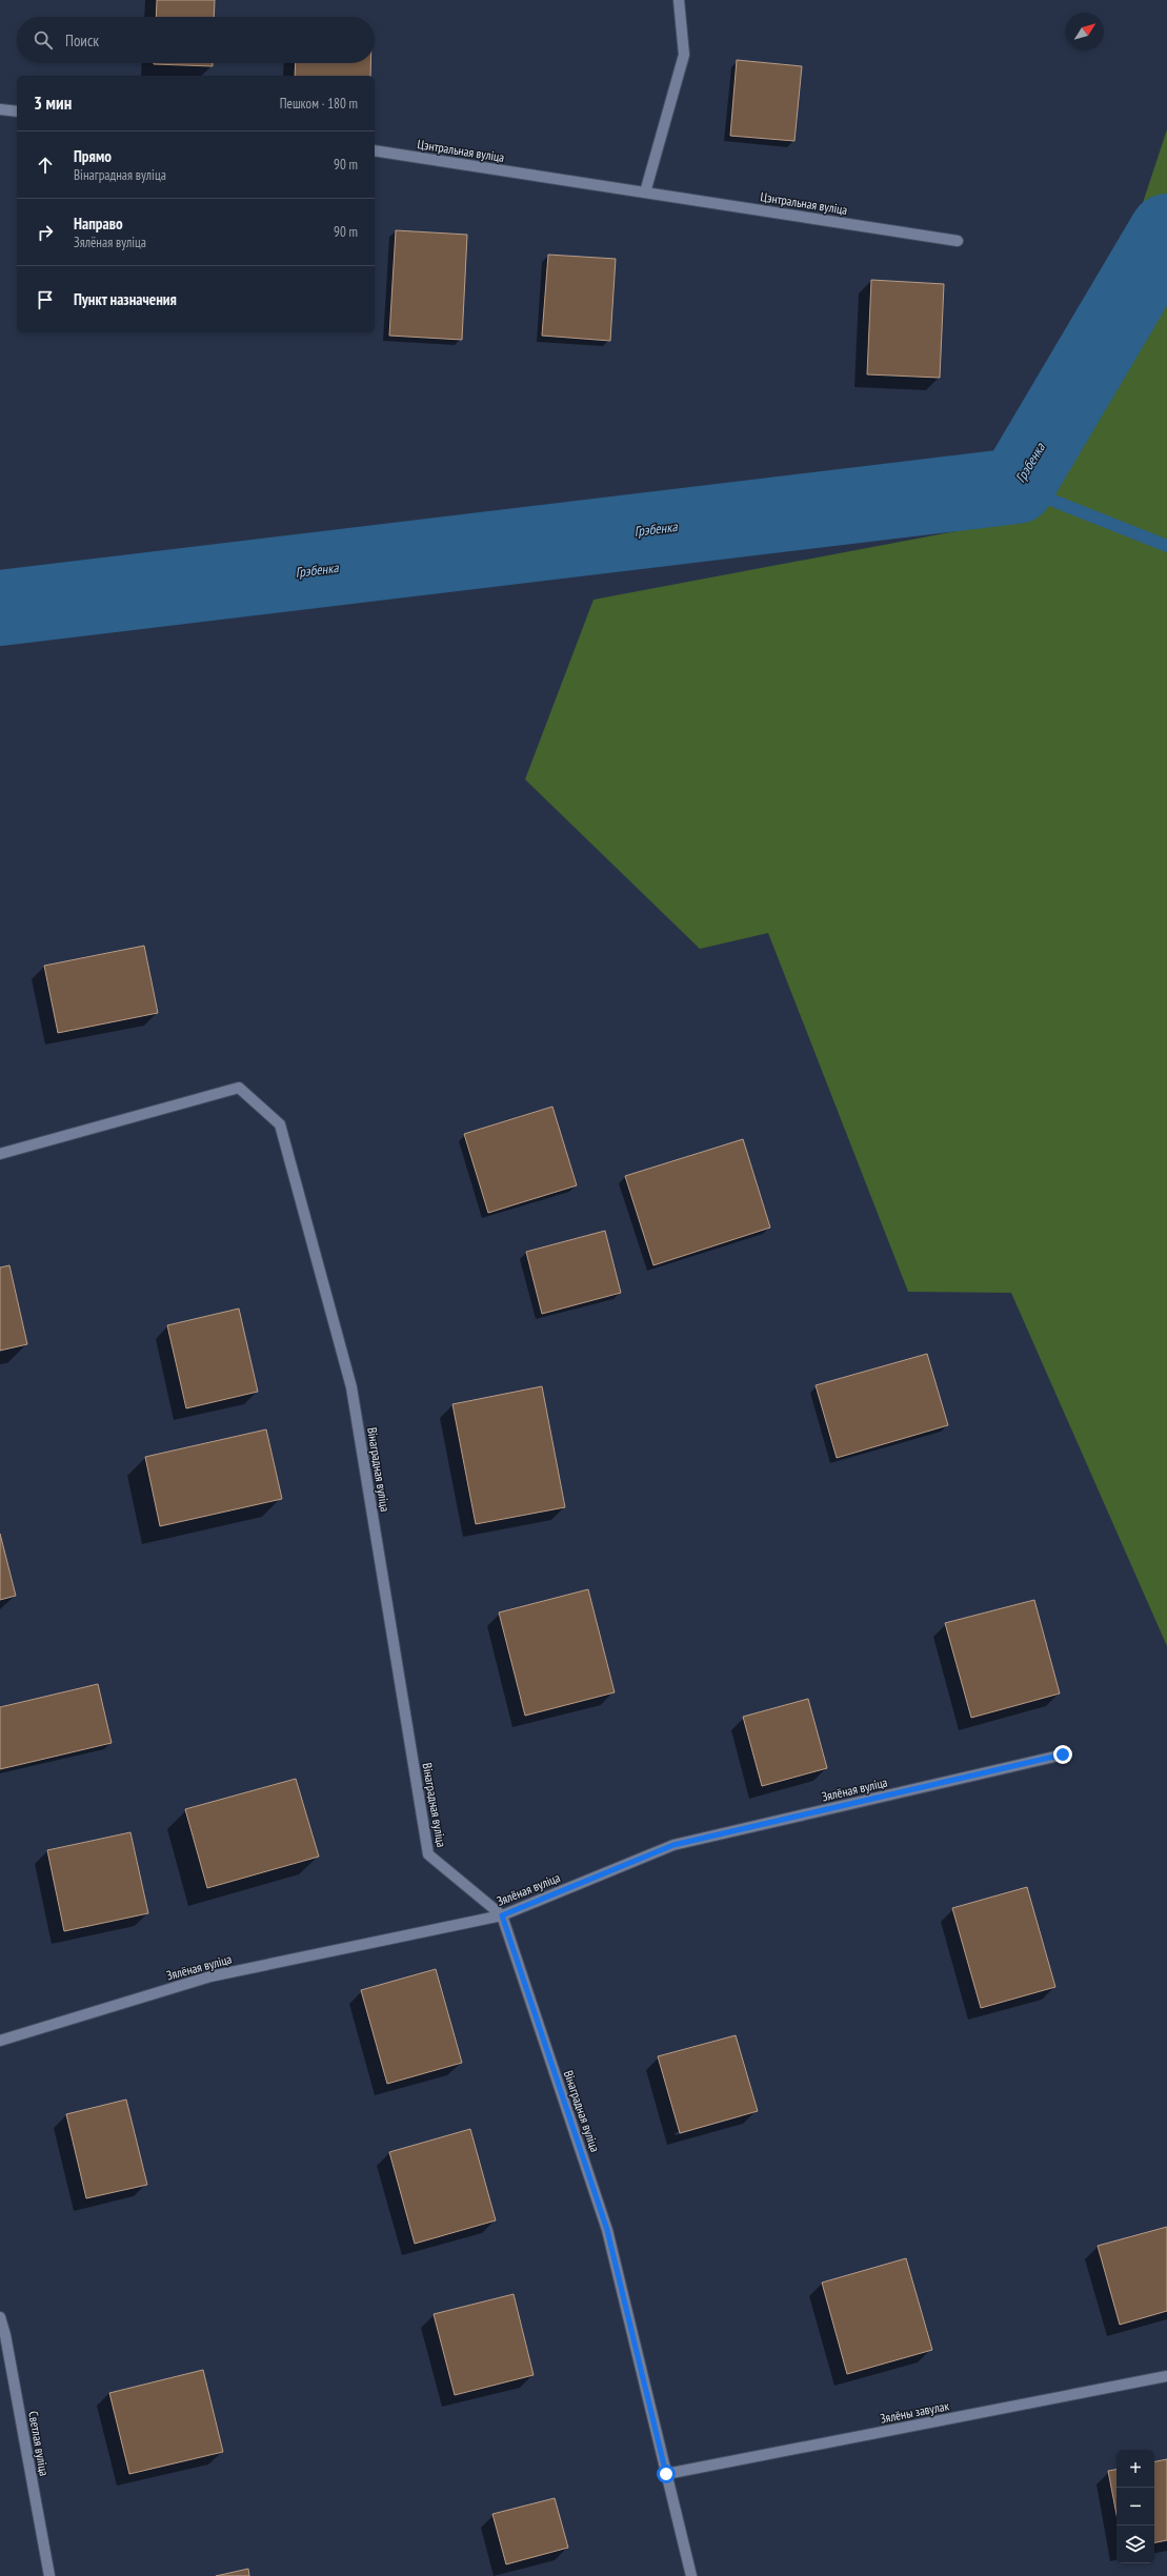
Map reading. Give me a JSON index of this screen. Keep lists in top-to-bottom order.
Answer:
{
  "streets": {
    "street": [
      "Цэнтральная вуліца",
      "Вінаградная вуліца",
      "Зялёная вуліца",
      "Зялёны завулак",
      "Светлая вуліца"
    ]
  },
  "crossings": [
    ["Вінаградная вуліца", "Зялёная вуліца"],
    ["Вінаградная вуліца", "Зялёны завулак"]
  ],
  "water": ["Грэбенка"],
  "north": "top right",
  "page": {
    "search": "Поиск",
    "heading": ["3 мин", "Пешком · 180 m"],
    "list": [
      ["Прямо", "Вінаградная вуліца", "90 m"],
      ["Направо", "Зялёная вуліца", "90 m"],
      "Пункт назначения"
    ],
    "map_buttons": ["+", "−"]
  }
}
